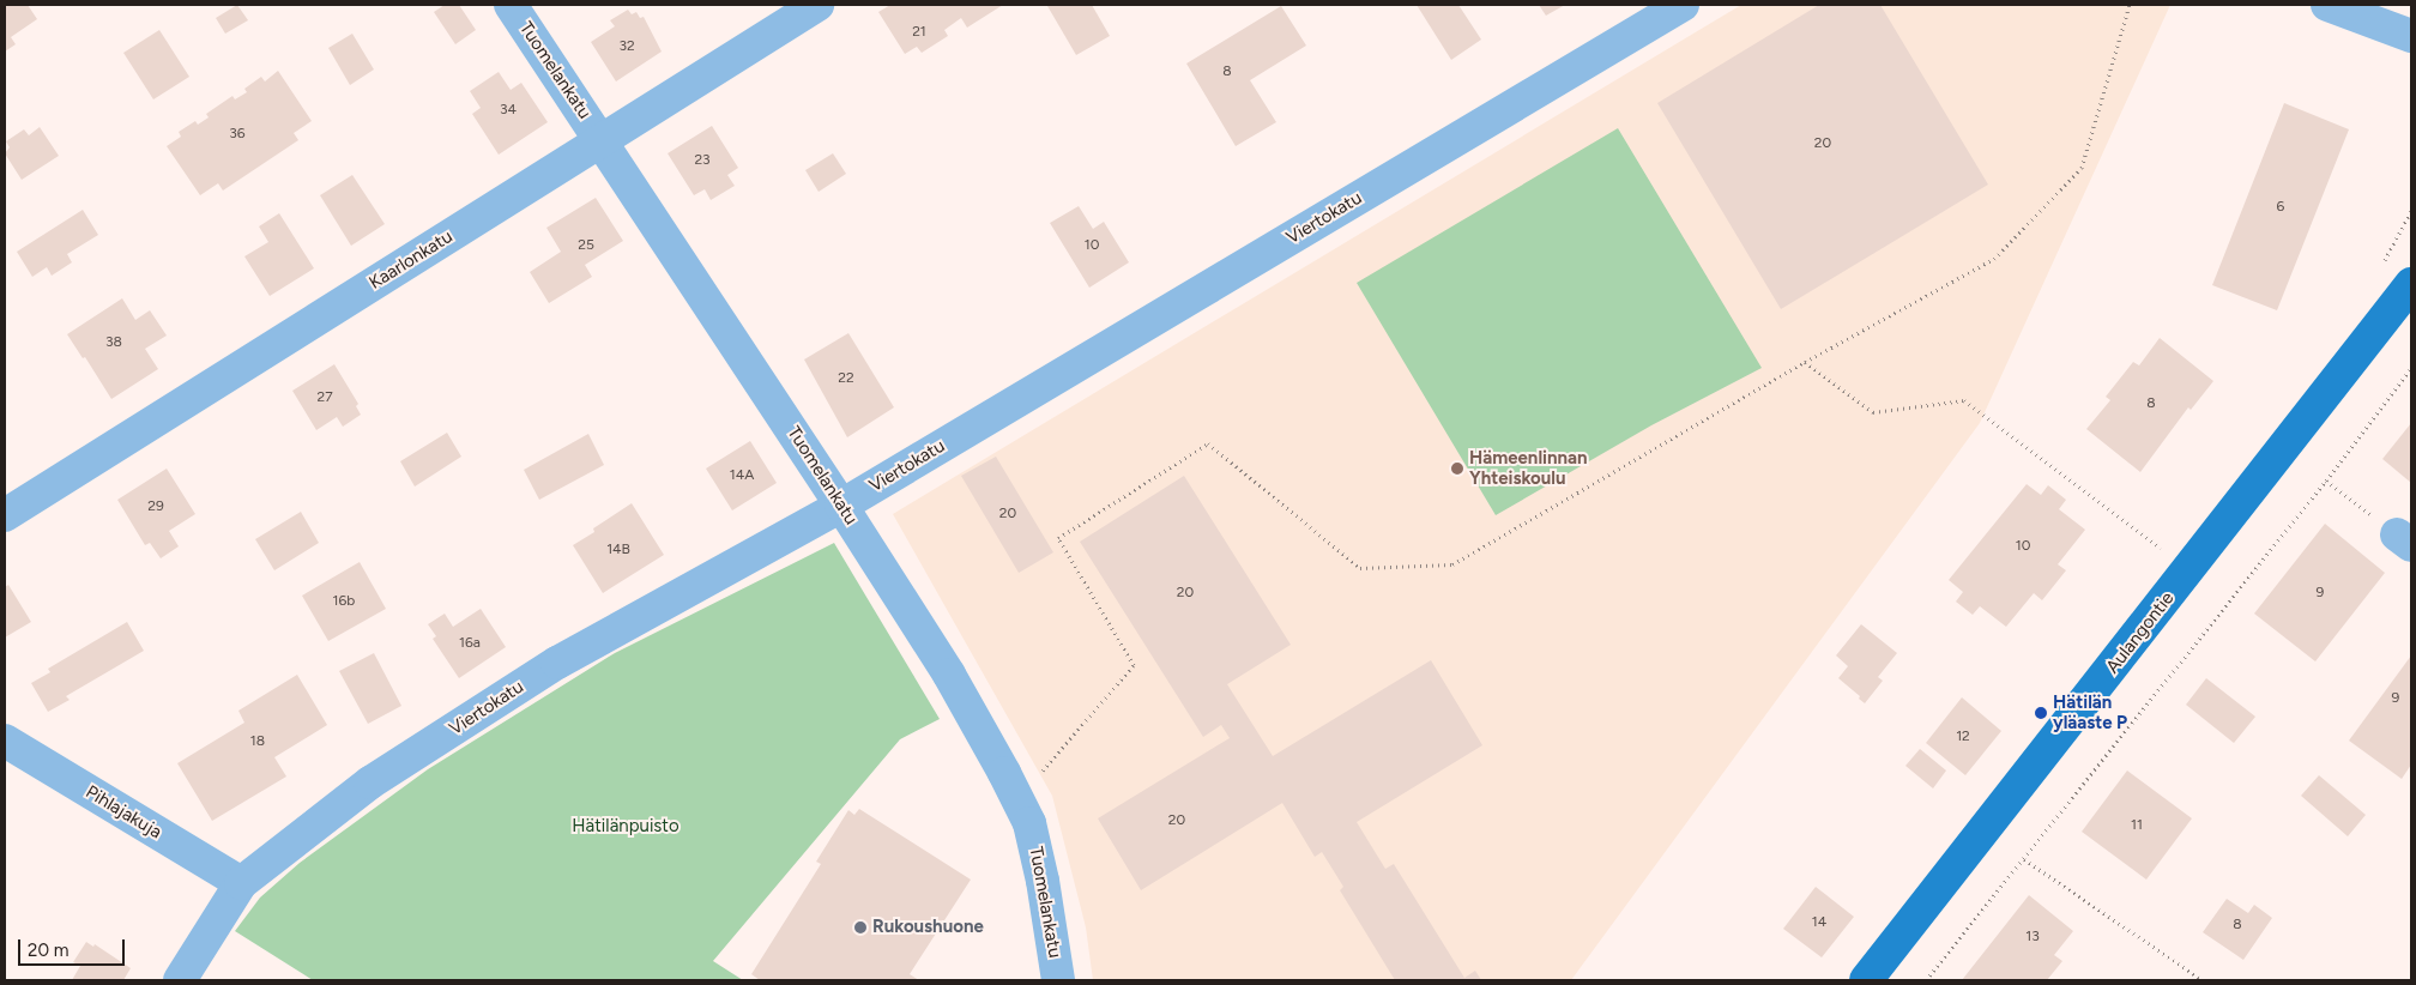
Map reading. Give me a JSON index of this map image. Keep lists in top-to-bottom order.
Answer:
{
  "streets": {
    "main road": ["Aulangontie"],
    "street": [
      "Tuomelankatu",
      "Viertokatu",
      "Kaarlonkatu",
      "Pihlajakuja"
    ]
  },
  "crossings": [
    ["Tuomelankatu", "Viertokatu"],
    ["Tuomelankatu", "Kaarlonkatu"],
    ["Viertokatu", "Pihlajakuja"]
  ],
  "parks": ["Hätilänpuisto"],
  "places": ["Hämeenlinnan Yhteiskoulu", "Hätilän yläaste P", "Rukoushuone"],
  "house_numbers": [
    "21",
    "32",
    "8",
    "34",
    "36",
    "20",
    "23",
    "6",
    "25",
    "10",
    "38",
    "22",
    "27",
    "8",
    "14A",
    "29",
    "20",
    "10",
    "14B",
    "20",
    "9",
    "16b",
    "16a",
    "9",
    "12",
    "18",
    "20",
    "11",
    "14",
    "8",
    "13"
  ],
  "scale_bar": "20 m"
}
